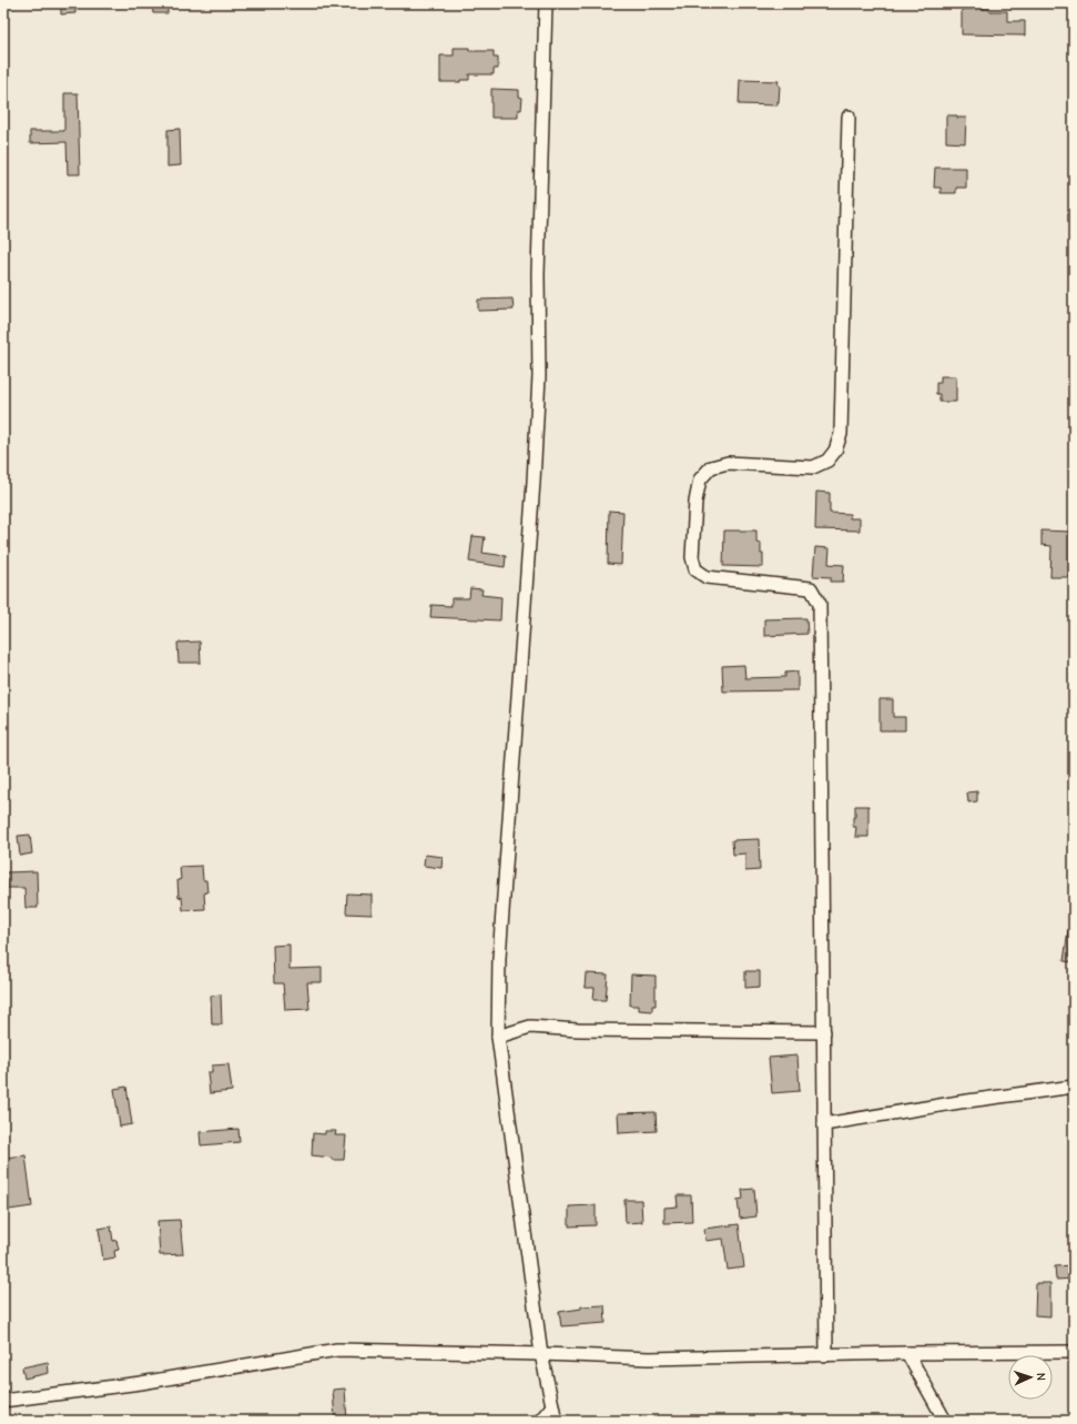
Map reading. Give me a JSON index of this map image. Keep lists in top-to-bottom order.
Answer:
{
  "north": "right"
}
